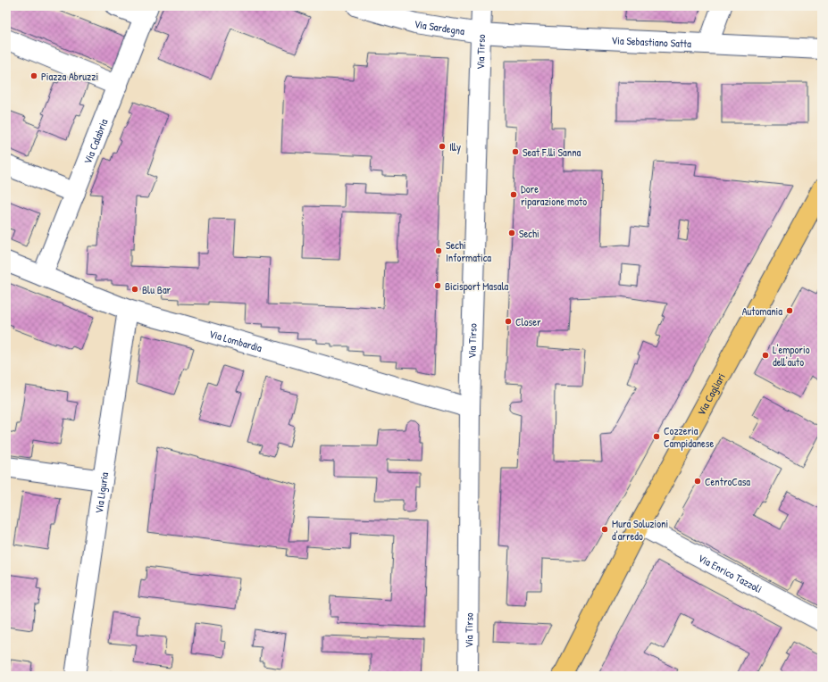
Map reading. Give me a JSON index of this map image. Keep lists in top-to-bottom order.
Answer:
{
  "streets": {
    "main road": ["Via Cagliari"],
    "street": [
      "Via Sardegna",
      "Via Sebastiano Satta",
      "Via Tirso",
      "Via Calabria",
      "Via Lombardia",
      "Via Liguria",
      "Via Enrico Tazzoli"
    ]
  },
  "crossings": [
    ["Via Sardegna", "Via Sebastiano Satta"],
    ["Via Sardegna", "Via Tirso"],
    ["Via Sebastiano Satta", "Via Tirso"],
    ["Via Tirso", "Via Lombardia"],
    ["Via Calabria", "Via Lombardia"],
    ["Via Lombardia", "Via Liguria"],
    ["Via Cagliari", "Via Enrico Tazzoli"]
  ],
  "places": [
    "Piazza Abruzzi",
    "Illy",
    "Seat F.lli Sanna",
    "Dore riparazione moto",
    "Sechi",
    "Sechi Informatica",
    "Bicisport Masala",
    "Blu Bar",
    "Automania",
    "Closer",
    "L'emporio dell'auto",
    "Cozzeria Campidanese",
    "CentroCasa",
    "Mura Soluzioni d'arredo"
  ]
}
